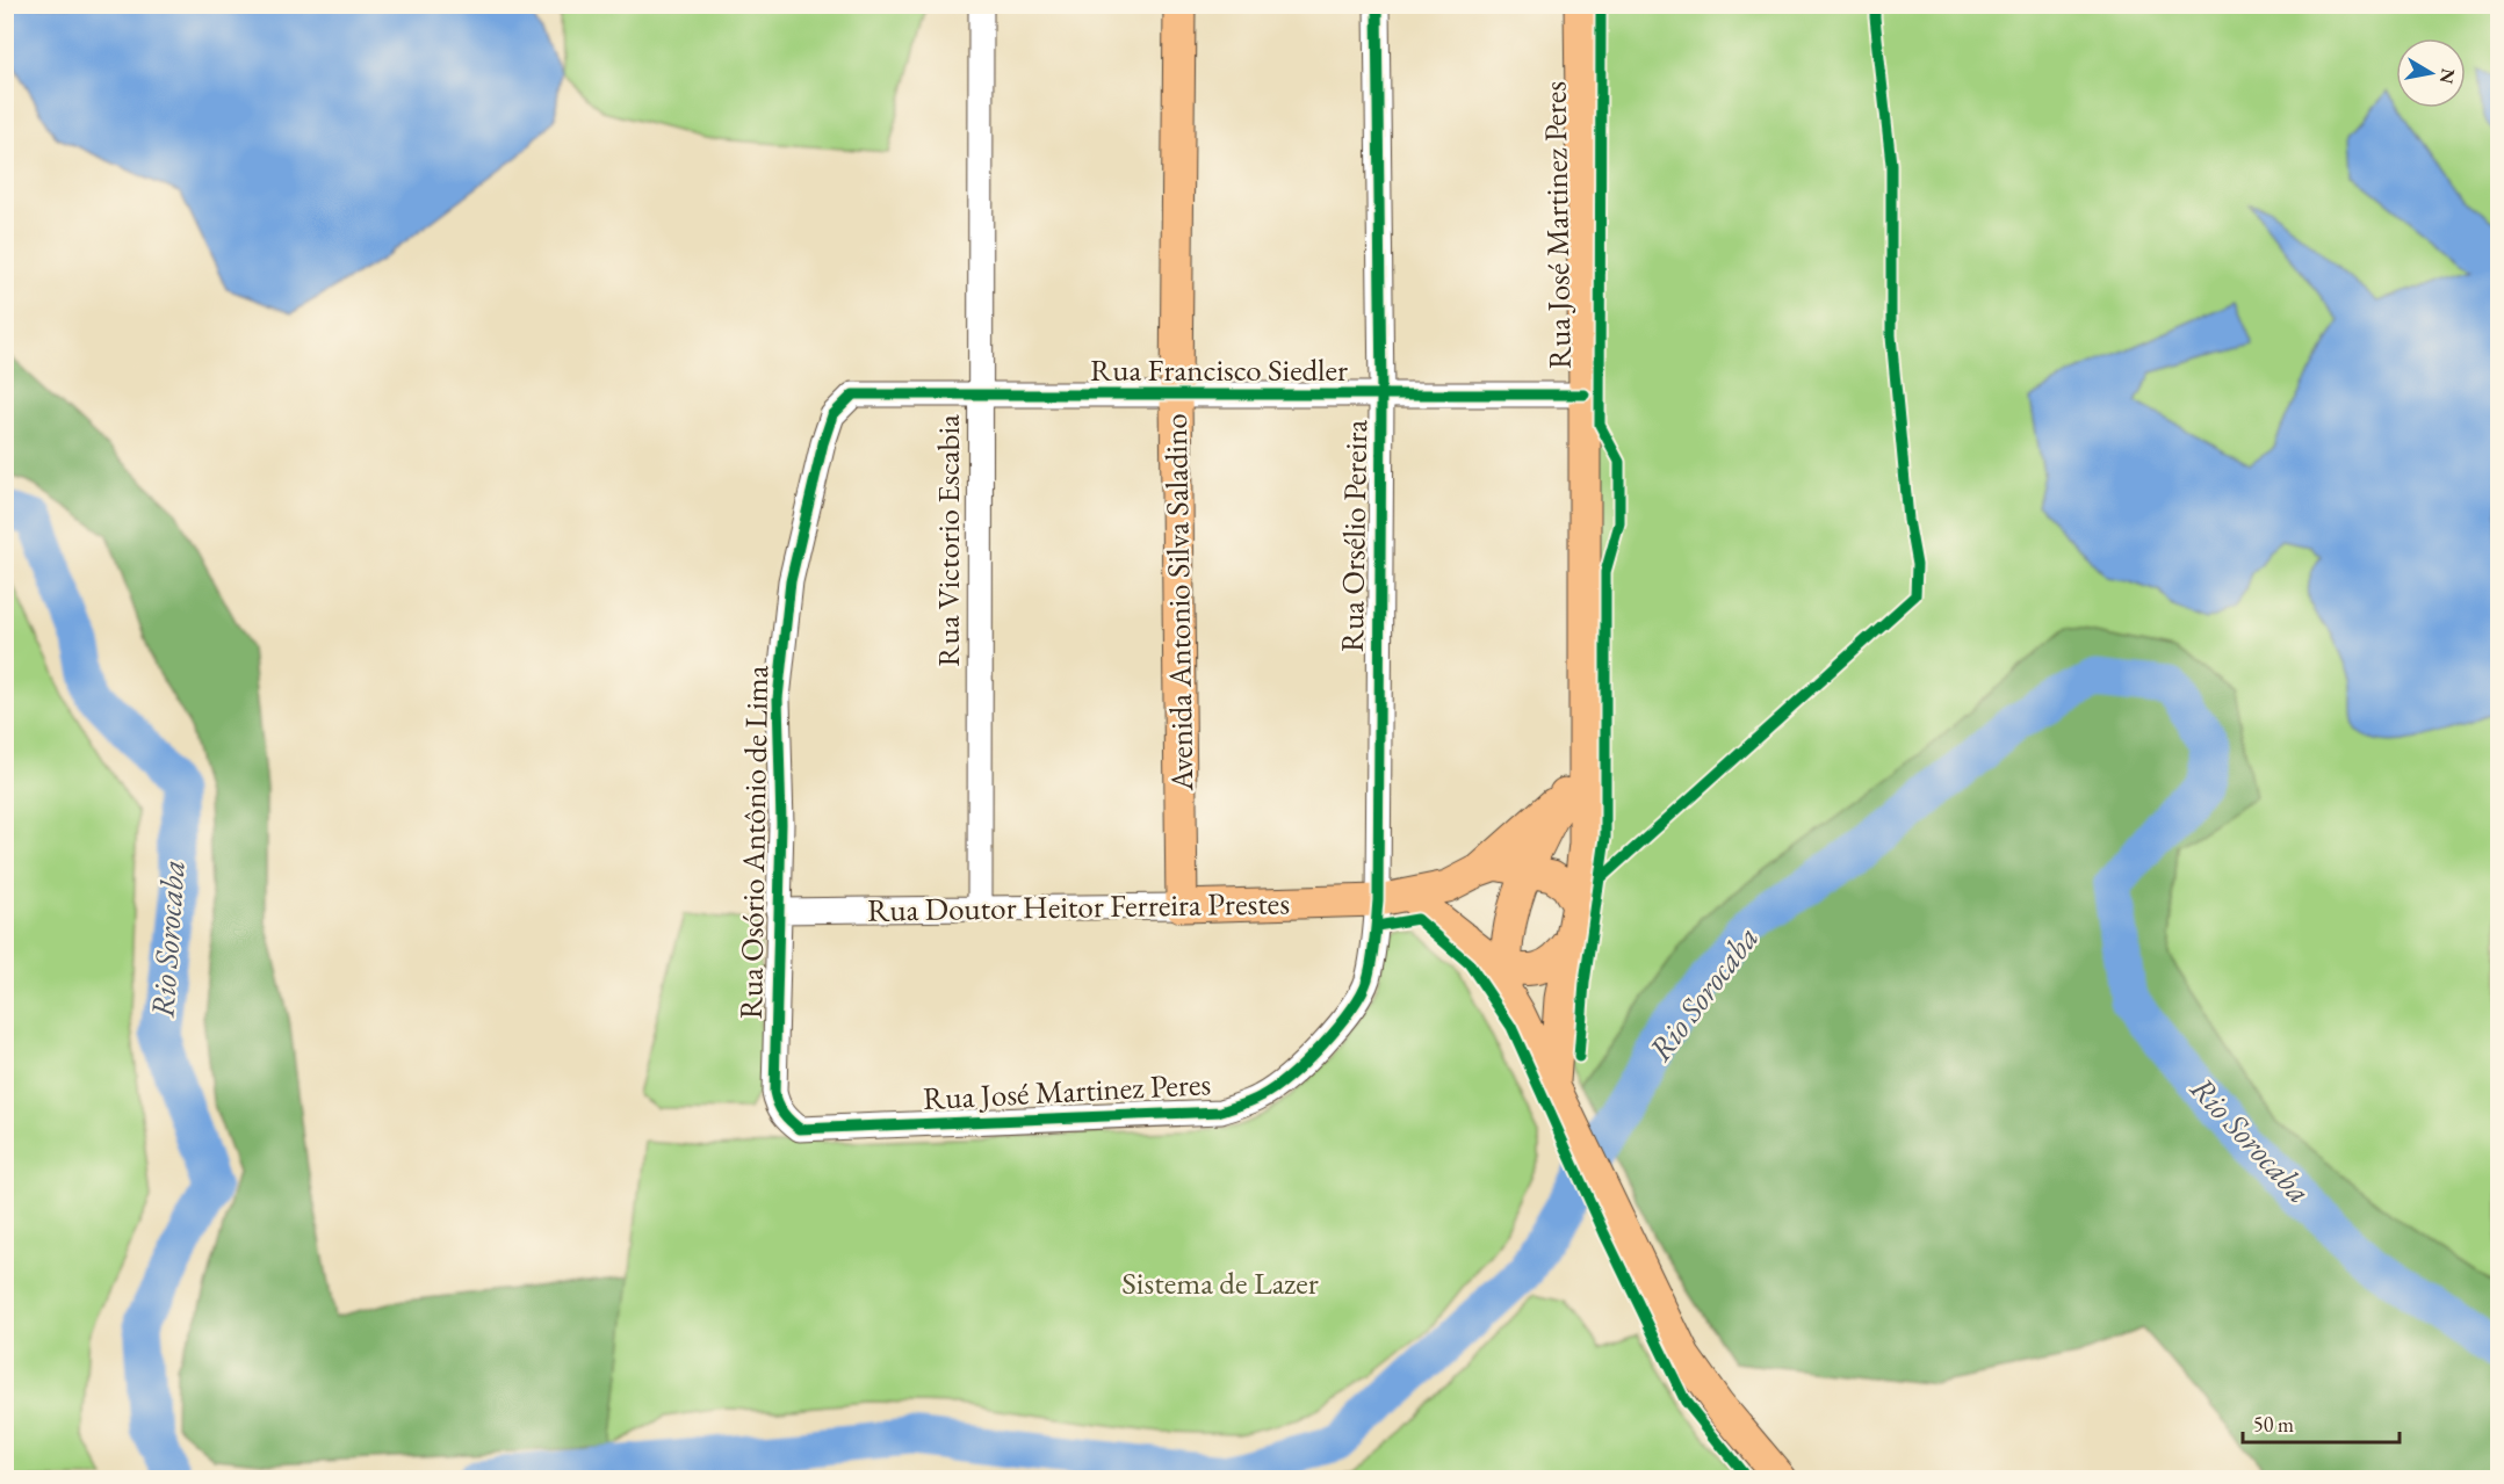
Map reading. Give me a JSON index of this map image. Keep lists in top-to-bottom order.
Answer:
{
  "streets": {
    "main road": ["Rua José Martinez Peres", "Avenida Antonio Silva Saladino", "Rua Doutor Heitor Ferreira Prestes"],
    "street": [
      "Rua Francisco Siedler",
      "Rua Orsélio Pereira",
      "Rua Victorio Escabia",
      "Rua Osório Antônio de Lima"
    ]
  },
  "crossings": [
    ["Rua José Martinez Peres", "Rua Francisco Siedler"],
    ["Rua José Martinez Peres", "Rua Orsélio Pereira"],
    ["Rua José Martinez Peres", "Rua Osório Antônio de Lima"],
    ["Rua José Martinez Peres", "Rua Doutor Heitor Ferreira Prestes"],
    ["Rua Francisco Siedler", "Rua Orsélio Pereira"],
    ["Rua Francisco Siedler", "Rua Victorio Escabia"],
    ["Rua Francisco Siedler", "Avenida Antonio Silva Saladino"],
    ["Rua Francisco Siedler", "Rua Osório Antônio de Lima"],
    ["Rua Orsélio Pereira", "Rua Doutor Heitor Ferreira Prestes"],
    ["Rua Victorio Escabia", "Rua Doutor Heitor Ferreira Prestes"],
    ["Avenida Antonio Silva Saladino", "Rua Doutor Heitor Ferreira Prestes"],
    ["Rua Osório Antônio de Lima", "Rua Doutor Heitor Ferreira Prestes"]
  ],
  "water": ["Rio Sorocaba"],
  "parks": ["Sistema de Lazer"],
  "scale_bar": "50 m",
  "north": "right"
}
